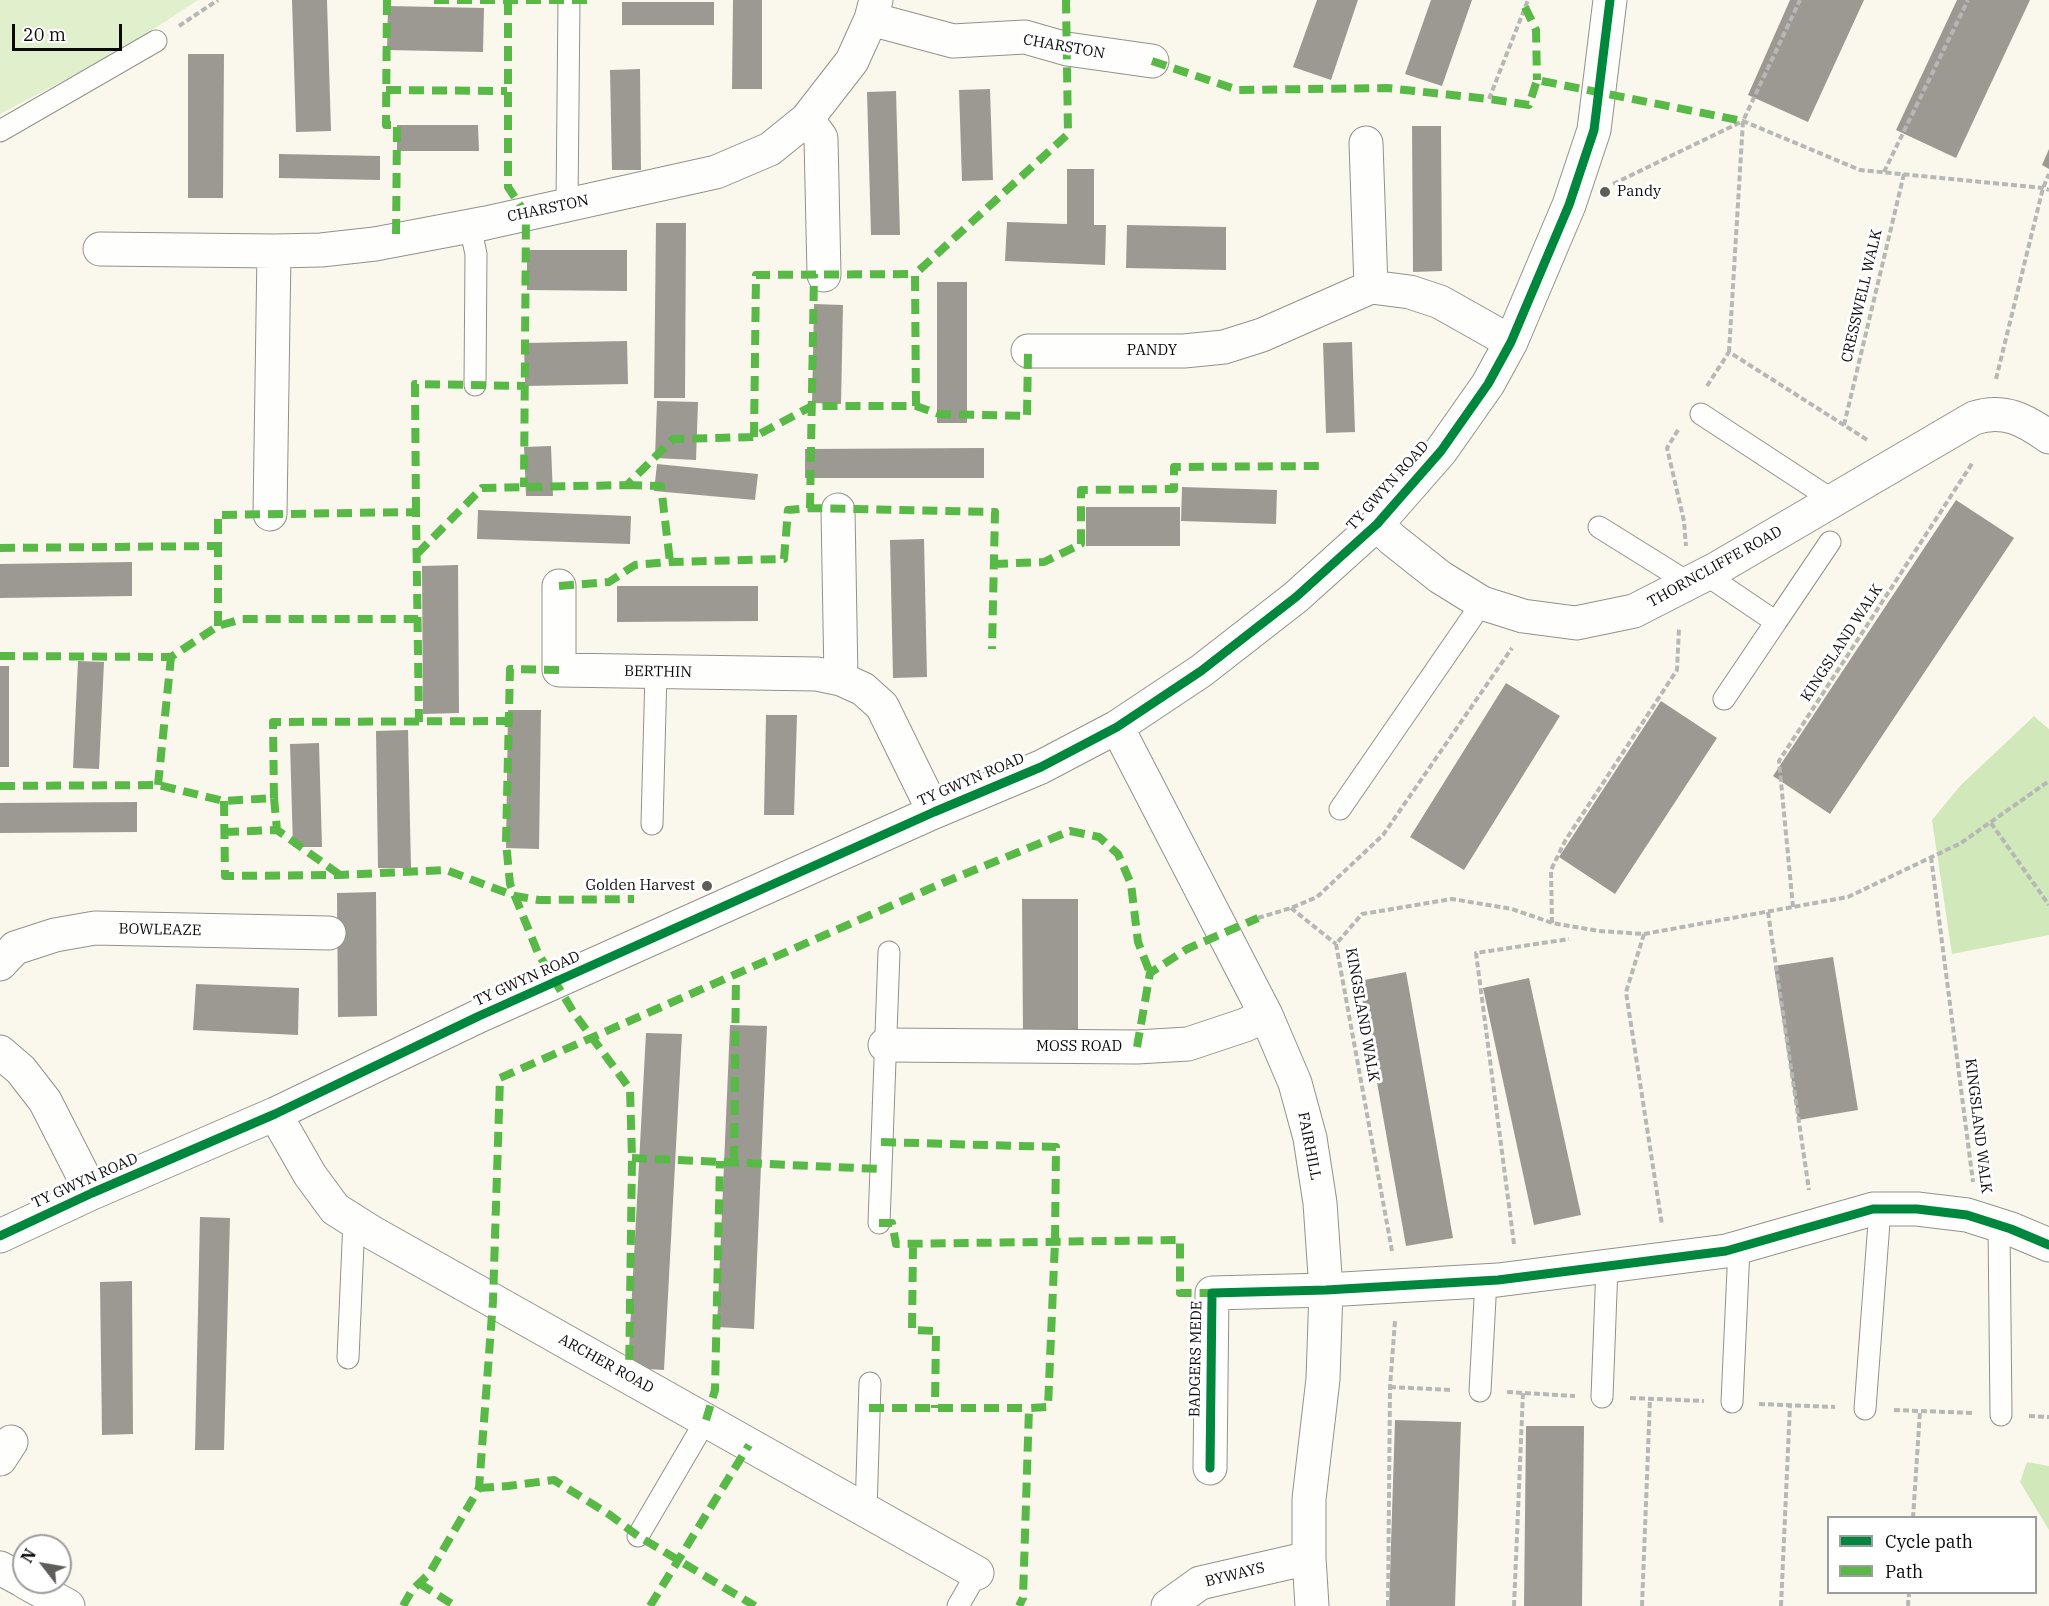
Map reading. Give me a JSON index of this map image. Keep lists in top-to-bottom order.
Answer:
{
  "streets": {
    "street": [
      "CHARSTON",
      "PANDY",
      "TY GWYN ROAD",
      "THORNCLIFFE ROAD",
      "BERTHIN",
      "BOWLEAZE",
      "MOSS ROAD",
      "FAIRHILL",
      "BADGERS MEDE",
      "ARCHER ROAD",
      "BYWAYS"
    ],
    "path": ["CRESSWELL WALK", "KINGSLAND WALK"]
  },
  "crossings": [
    ["TY GWYN ROAD", "THORNCLIFFE ROAD"],
    ["TY GWYN ROAD", "BERTHIN"],
    ["TY GWYN ROAD", "FAIRHILL"],
    ["TY GWYN ROAD", "ARCHER ROAD"],
    ["THORNCLIFFE ROAD", "KINGSLAND WALK"],
    ["MOSS ROAD", "FAIRHILL"],
    ["FAIRHILL", "BADGERS MEDE"],
    ["FAIRHILL", "BYWAYS"]
  ],
  "places": ["Pandy", "Golden Harvest"],
  "legend": ["Cycle path", "Path"],
  "scale_bar": "20 m",
  "north": "top left"
}
